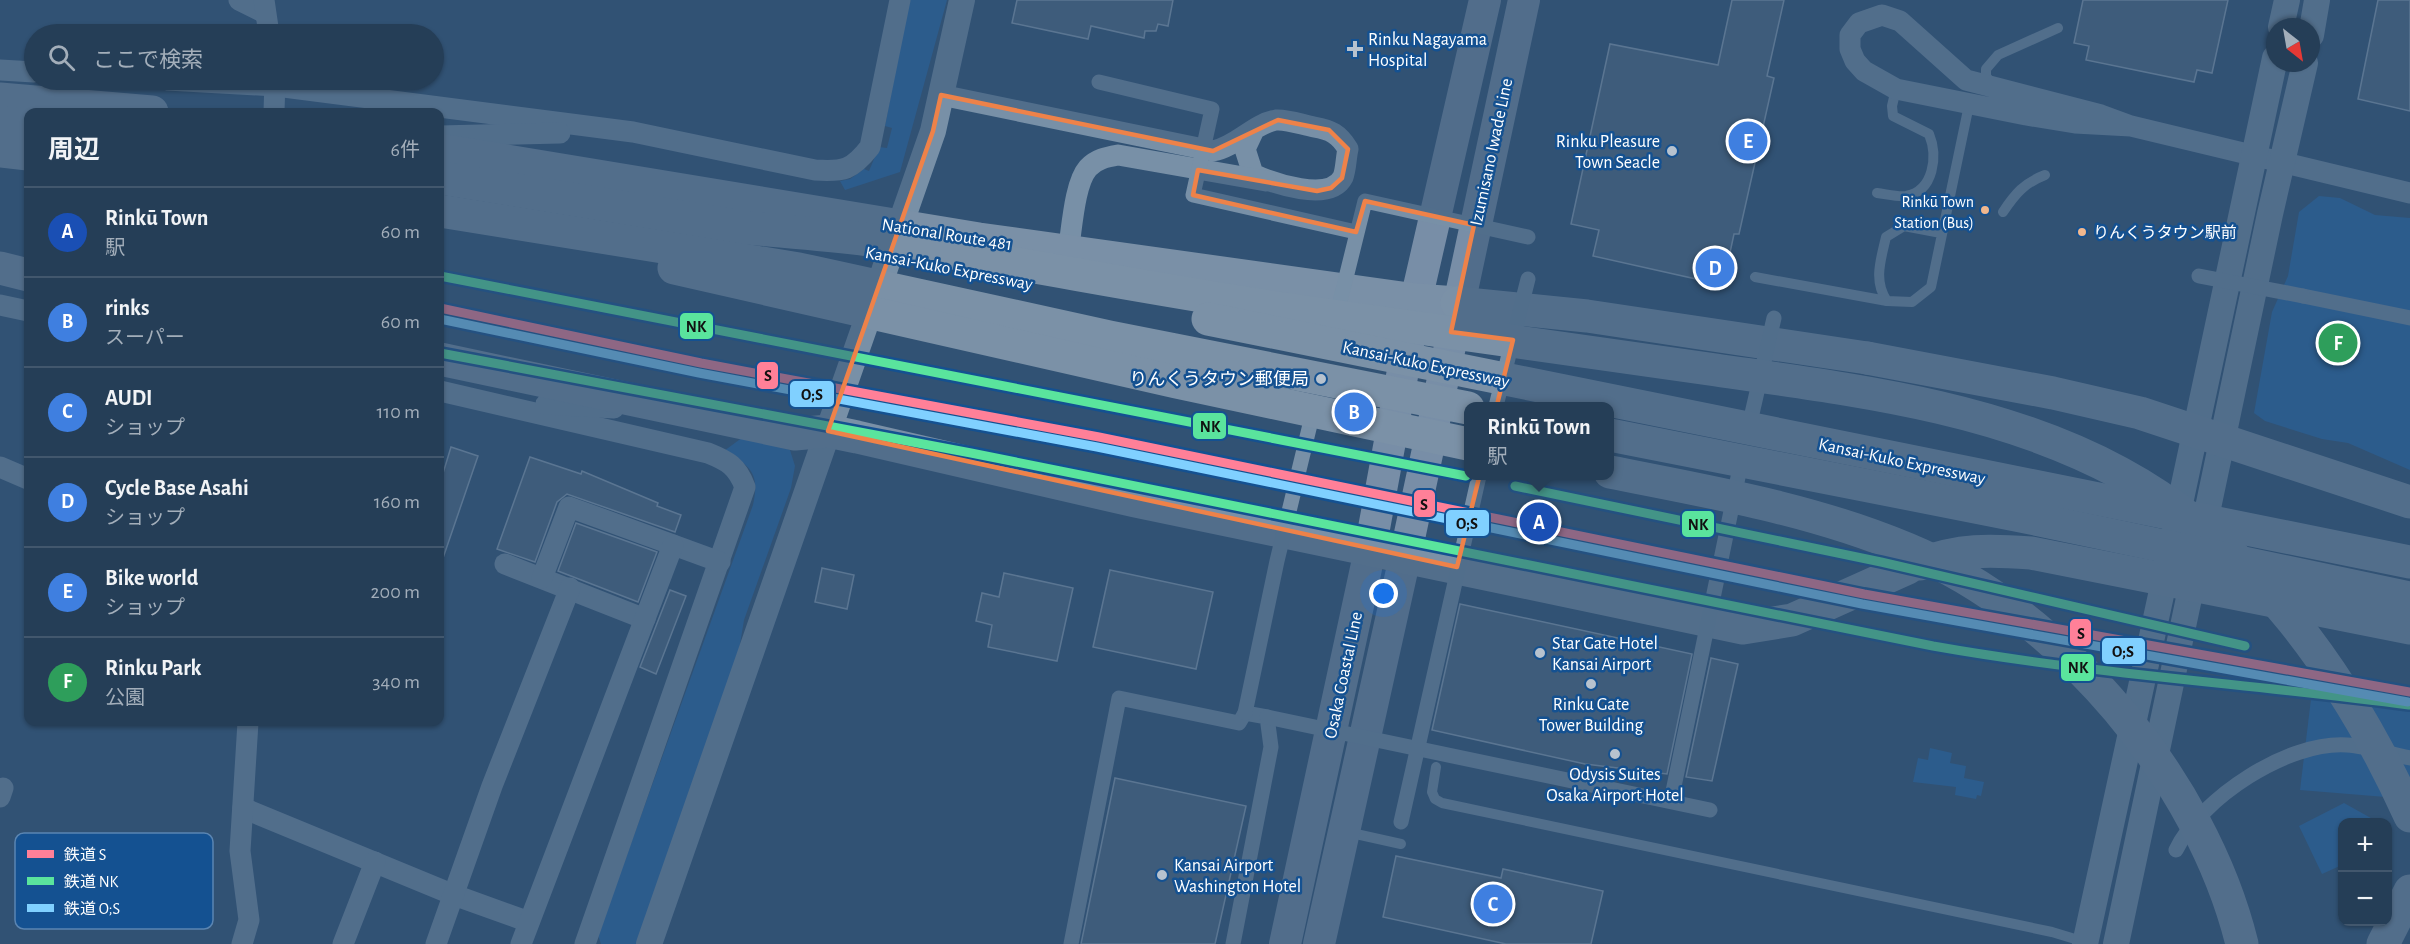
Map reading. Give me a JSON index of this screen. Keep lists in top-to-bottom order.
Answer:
{
  "streets": {
    "highway": ["National Route 481", "Kansai-Kuko Expressway"],
    "main road": ["Izumisano Iwade Line", "Osaka Coastal Line"]
  },
  "crossings": [
    ["Izumisano Iwade Line", "National Route 481"],
    ["Izumisano Iwade Line", "Osaka Coastal Line"],
    ["National Route 481", "Osaka Coastal Line"]
  ],
  "places": {
    "health": ["Rinku Nagayama Hospital"],
    "other": [
      "Rinku Pleasure Town Seacle",
      "Rinkū Town Station (Bus)",
      "りんくうタウン駅前",
      "りんくうタウン郵便局",
      "Star Gate Hotel Kansai Airport",
      "Rinku Gate Tower Building",
      "Odysis Suites Osaka Airport Hotel",
      "Kansai Airport Washington Hotel"
    ]
  },
  "lines": ["rail line NK", "rail line S", "rail line O;S"],
  "legend": ["鉄道 S", "鉄道 NK", "鉄道 O;S"],
  "north": "bottom right",
  "page": {
    "search": "ここで検索",
    "heading": ["周辺", "6件"],
    "pins": [
      "E",
      "D",
      "F",
      "B",
      "A",
      "C"
    ],
    "list": [
      {
        "mark": "A",
        "name": "Rinkū Town",
        "note": "駅",
        "value": "60 m"
      },
      {
        "mark": "B",
        "name": "rinks",
        "note": "スーパー",
        "value": "60 m"
      },
      {
        "mark": "C",
        "name": "AUDI",
        "note": "ショップ",
        "value": "110 m"
      },
      {
        "mark": "D",
        "name": "Cycle Base Asahi",
        "note": "ショップ",
        "value": "160 m"
      },
      {
        "mark": "E",
        "name": "Bike world",
        "note": "ショップ",
        "value": "200 m"
      },
      {
        "mark": "F",
        "name": "Rinku Park",
        "note": "公園",
        "value": "340 m"
      }
    ],
    "popup": ["Rinkū Town", "駅"],
    "map_buttons": ["+", "−"]
  }
}
